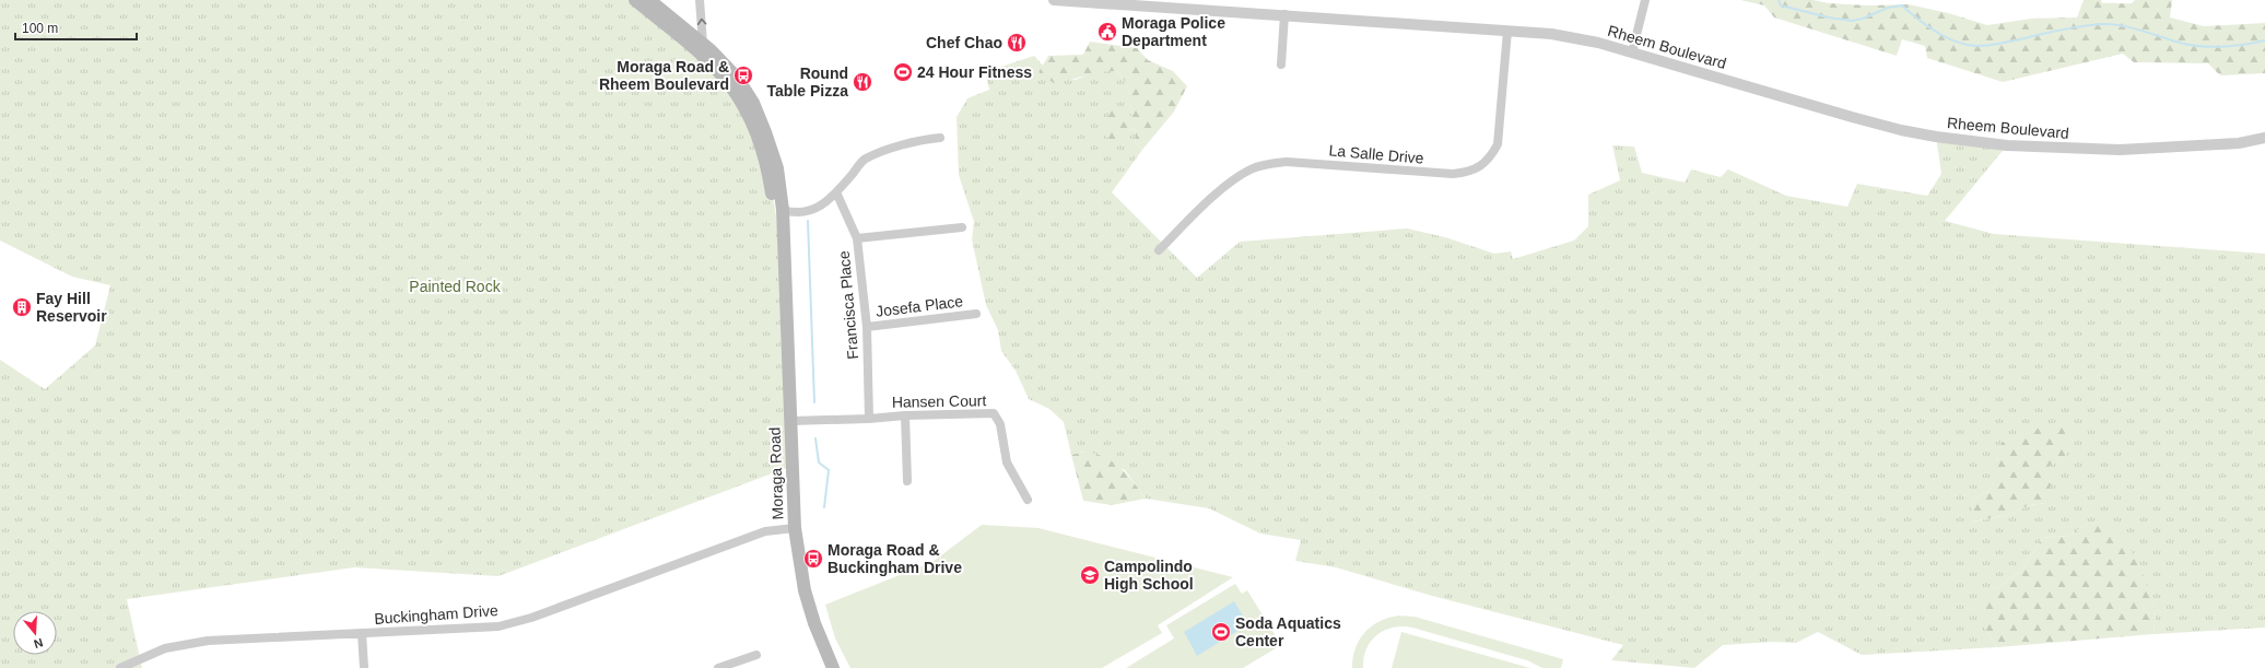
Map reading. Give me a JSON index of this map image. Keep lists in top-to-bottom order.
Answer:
{
  "streets": {
    "main road": ["Moraga Road"],
    "street": [
      "Rheem Boulevard",
      "La Salle Drive",
      "Francisca Place",
      "Josefa Place",
      "Hansen Court",
      "Buckingham Drive"
    ]
  },
  "crossings": [
    ["Rheem Boulevard", "La Salle Drive"],
    ["Francisca Place", "Josefa Place"],
    ["Francisca Place", "Hansen Court"],
    ["Hansen Court", "Moraga Road"],
    ["Moraga Road", "Buckingham Drive"]
  ],
  "parks": ["Painted Rock"],
  "places": {
    "public building": ["Moraga Police Department"],
    "restaurant": ["Chef Chao", "Round Table Pizza"],
    "sports": ["24 Hour Fitness", "Soda Aquatics Center"],
    "bus stop": ["Moraga Road & Rheem Boulevard", "Moraga Road & Buckingham Drive"],
    "building": ["Fay Hill Reservoir"],
    "school or university": ["Campolindo High School"]
  },
  "scale_bar": "100 m",
  "north": "bottom"
}
